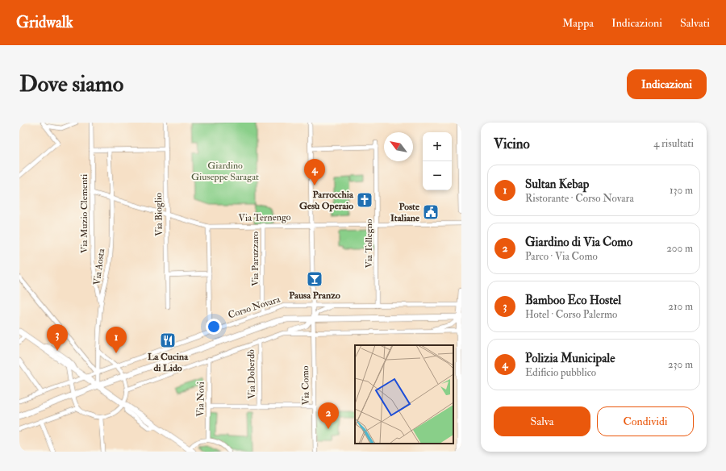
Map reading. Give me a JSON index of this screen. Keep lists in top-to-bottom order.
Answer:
{
  "streets": {
    "main road": ["Corso Novara"],
    "street": [
      "Via Muzio Clementi",
      "Via Bioglio",
      "Via Ternengo",
      "Via Tollegno",
      "Via Paruzzaro",
      "Via Aosta",
      "Via Doberdò",
      "Via Como",
      "Via Novi"
    ]
  },
  "crossings": [
    ["Via Muzio Clementi", "Via Ternengo"],
    ["Via Muzio Clementi", "Via Aosta"],
    ["Via Bioglio", "Via Ternengo"],
    ["Via Ternengo", "Via Tollegno"],
    ["Via Ternengo", "Via Paruzzaro"],
    ["Via Ternengo", "Via Aosta"],
    ["Via Ternengo", "Via Como"],
    ["Via Tollegno", "Corso Novara"],
    ["Via Tollegno", "Via Como"],
    ["Via Paruzzaro", "Corso Novara"],
    ["Via Aosta", "Corso Novara"],
    ["Corso Novara", "Via Como"]
  ],
  "parks": ["Giardino Giuseppe Saragat"],
  "places": {
    "church": ["Parrocchia Gesù Operaio"],
    "public building": ["Poste Italiane"],
    "bar": ["Pausa Pranzo"],
    "restaurant": ["La Cucina di Lido"]
  },
  "north": "top left",
  "page": {
    "header": "Gridwalk",
    "nav": ["Mappa", "Indicazioni", "Salvati"],
    "buttons": [
      "Indicazioni",
      ["Salva", "Condividi"]
    ],
    "title": "Dove siamo",
    "heading": ["Vicino", "4 risultati"],
    "map_buttons": ["+", "−"],
    "pins": [
      "4",
      "3",
      "1",
      "2"
    ],
    "list": [
      {
        "mark": "1",
        "name": "Sultan Kebap",
        "note": "Ristorante · Corso Novara",
        "value": "130 m"
      },
      {
        "mark": "2",
        "name": "Giardino di Via Como",
        "note": "Parco · Via Como",
        "value": "200 m"
      },
      {
        "mark": "3",
        "name": "Bamboo Eco Hostel",
        "note": "Hotel · Corso Palermo",
        "value": "210 m"
      },
      {
        "mark": "4",
        "name": "Polizia Municipale",
        "note": "Edificio pubblico",
        "value": "230 m"
      }
    ]
  }
}
